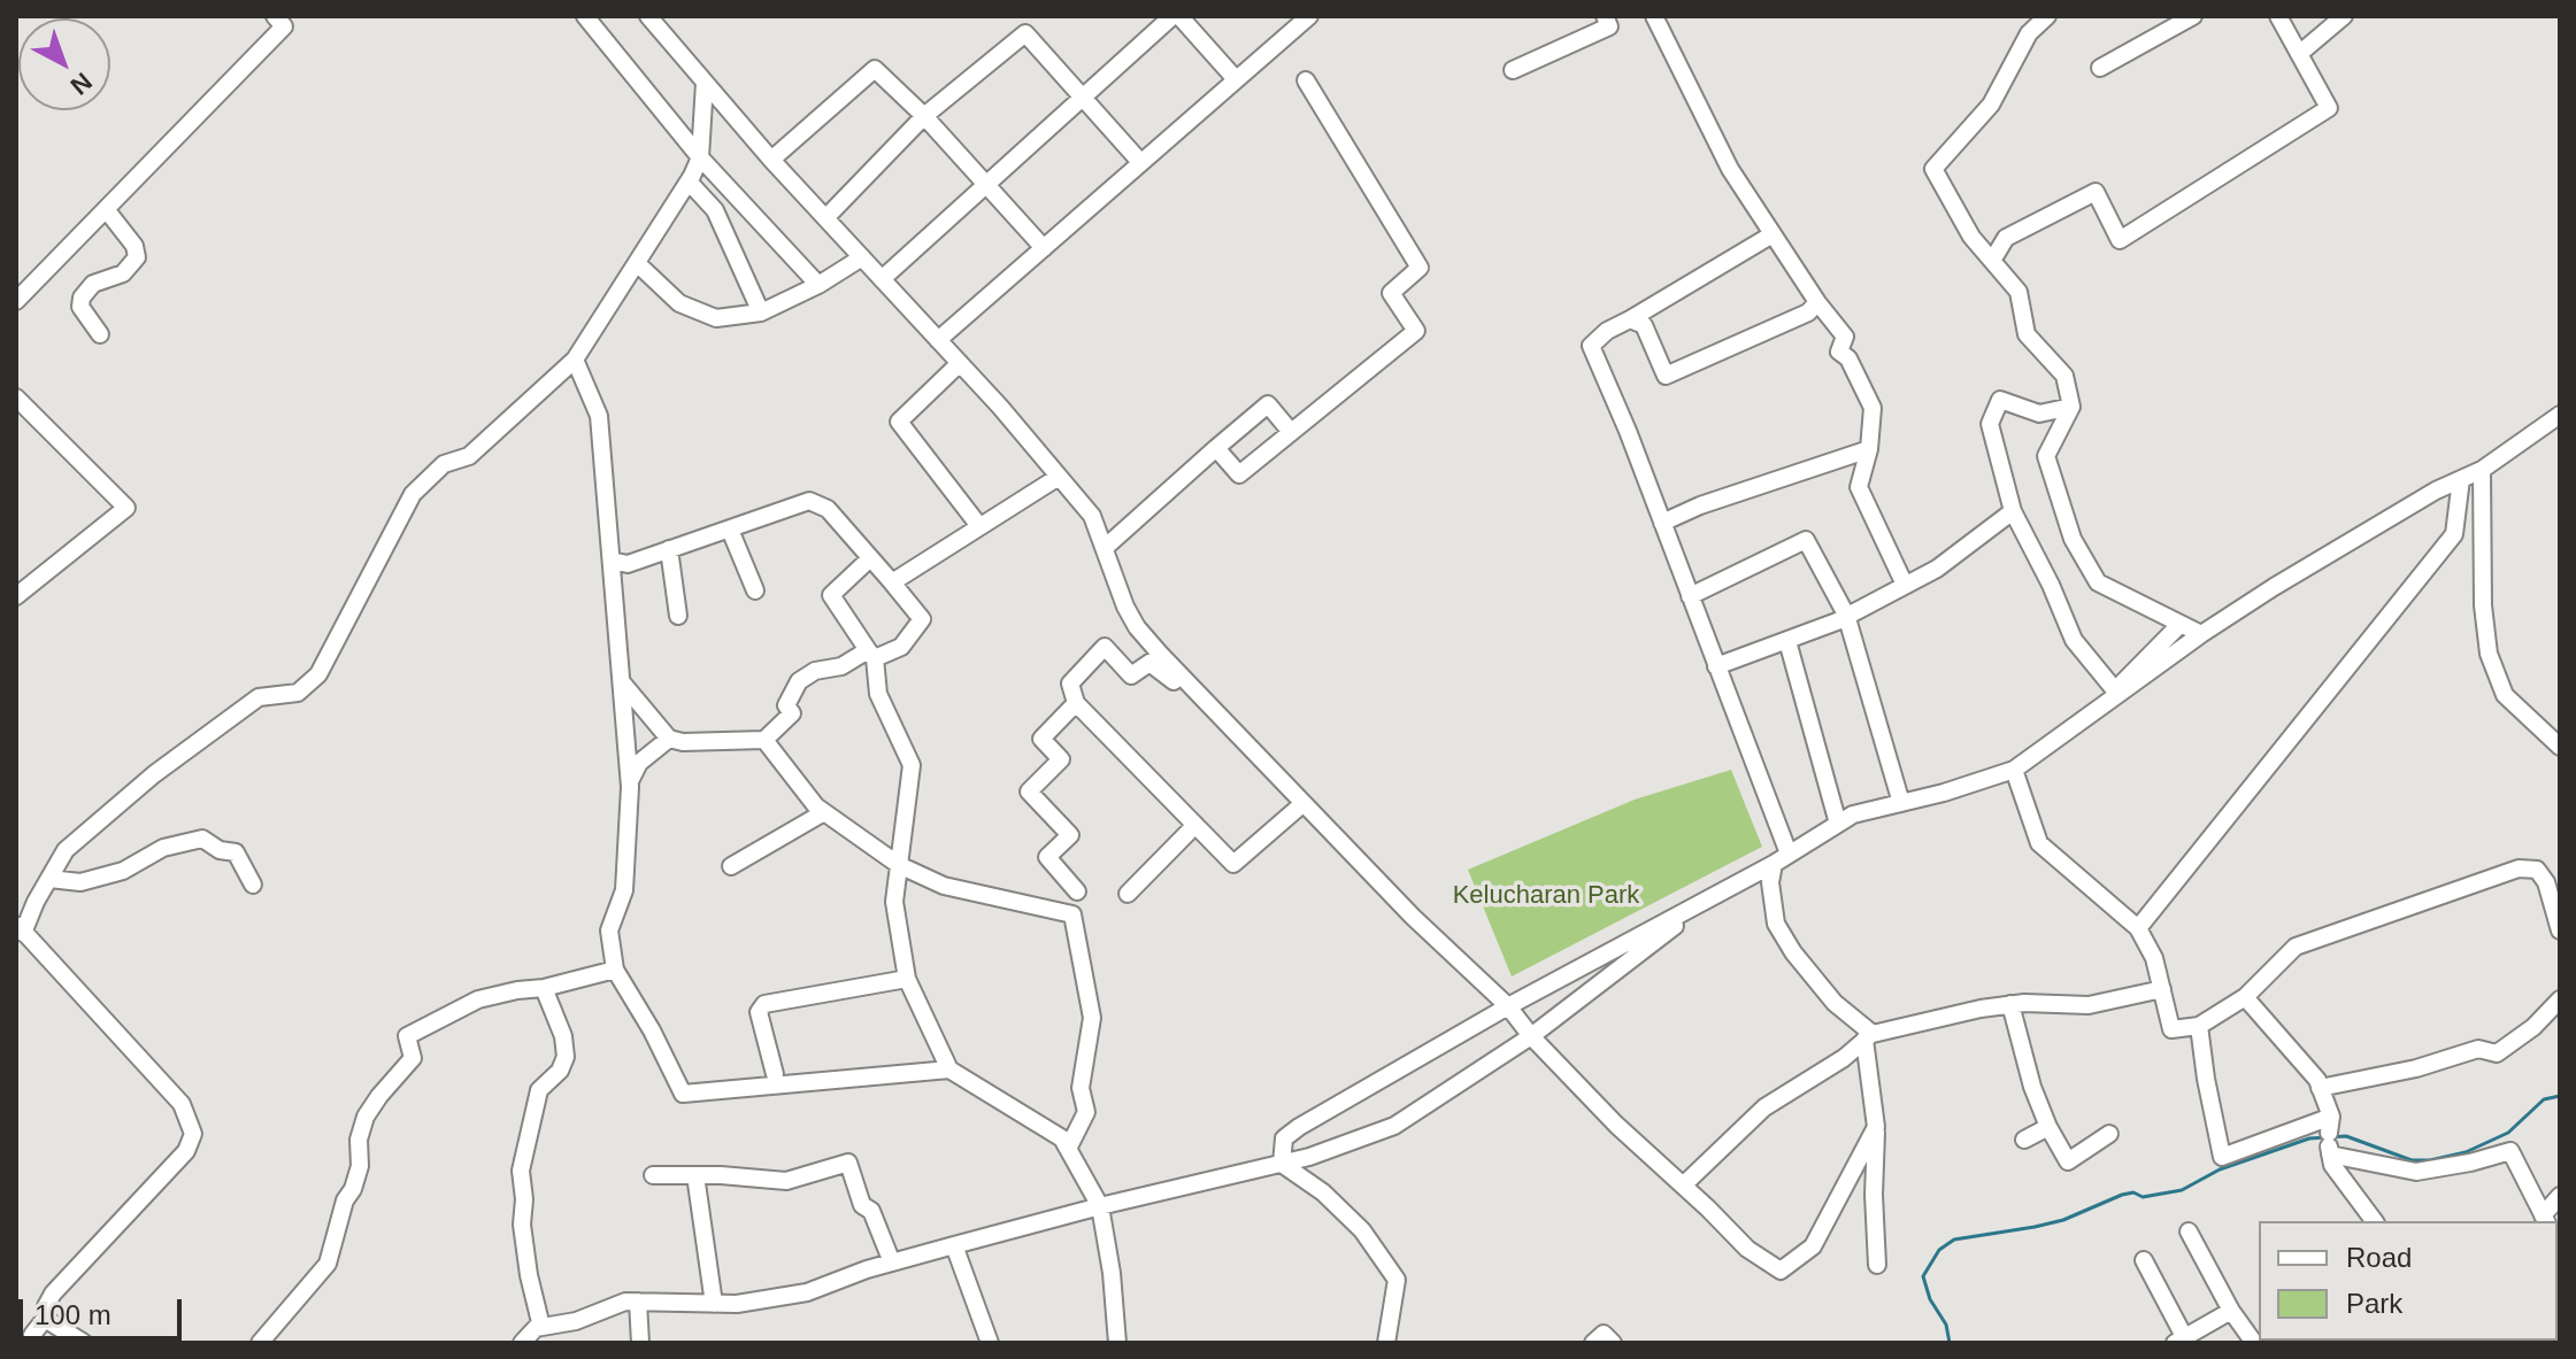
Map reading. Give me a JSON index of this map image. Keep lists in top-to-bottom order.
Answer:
{
  "parks": ["Kelucharan Park"],
  "legend": ["Road", "Park"],
  "scale_bar": "100 m",
  "north": "bottom right"
}
